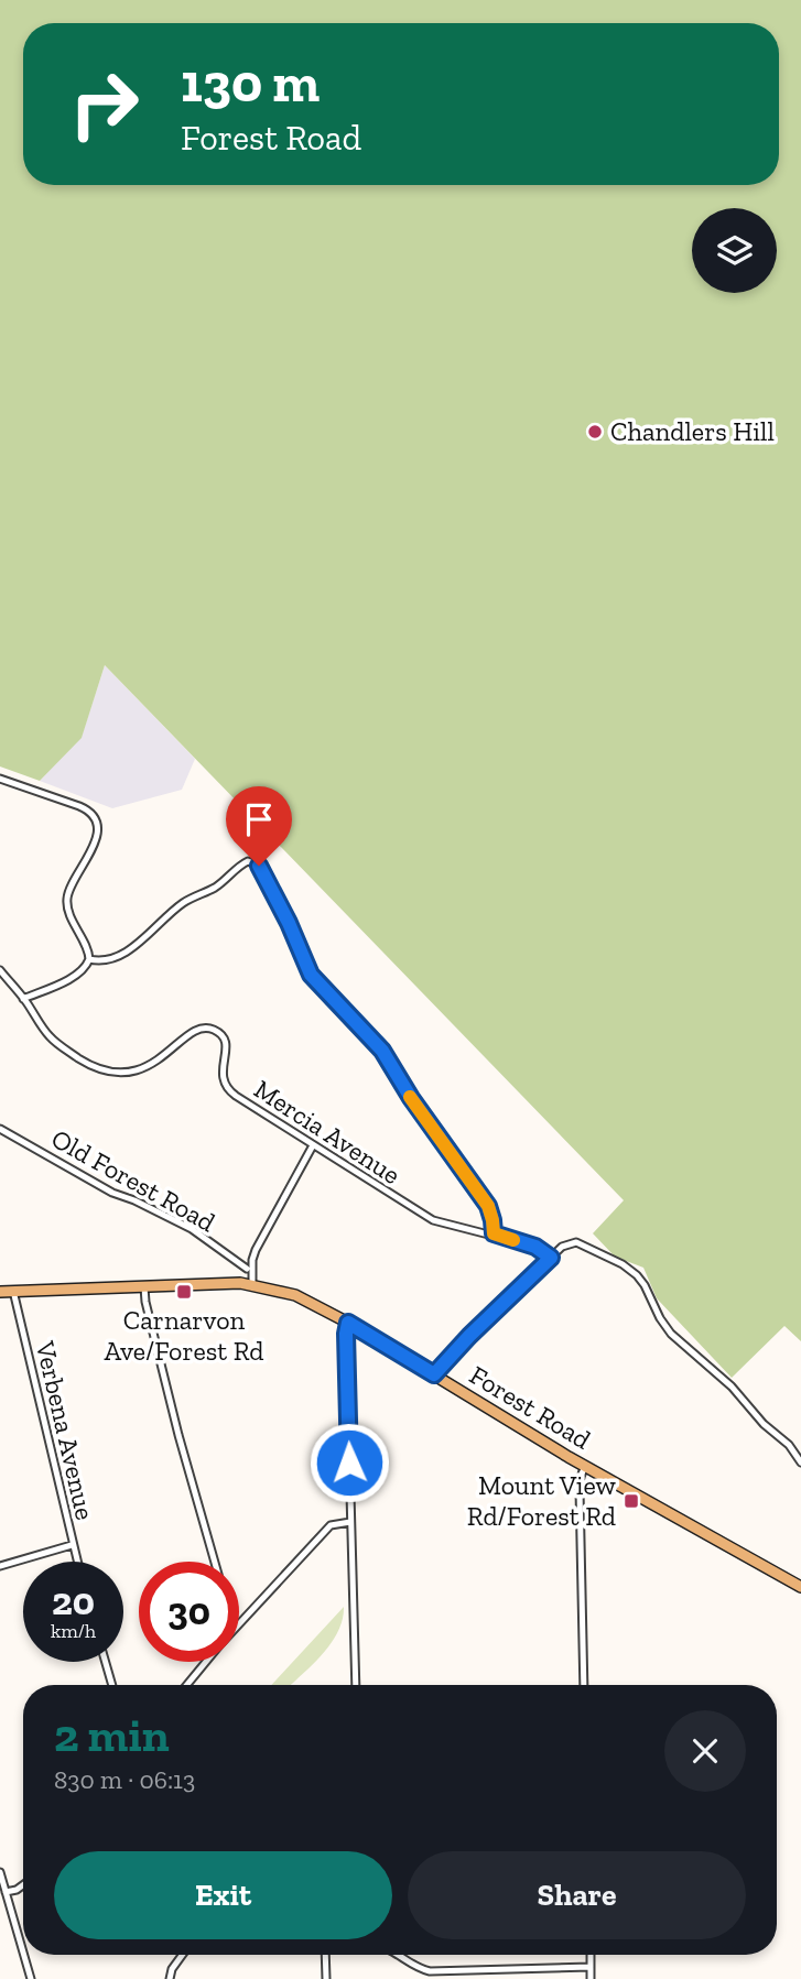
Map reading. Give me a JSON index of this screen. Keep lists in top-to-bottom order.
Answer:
{
  "streets": {
    "main road": ["Forest Road"],
    "street": ["Mercia Avenue", "Old Forest Road", "Verbena Avenue"]
  },
  "crossings": [
    ["Forest Road", "Verbena Avenue"]
  ],
  "places": {
    "other": ["Chandlers Hill"],
    "transit": ["Carnarvon Ave/Forest Rd", "Mount View Rd/Forest Rd"]
  },
  "page": {
    "turn": ["130 m", "Forest Road"],
    "speed": "20 km/h",
    "limit": "30",
    "heading": ["2 min", "830 m · 06:13"],
    "buttons": ["Exit", "Share"]
  }
}
